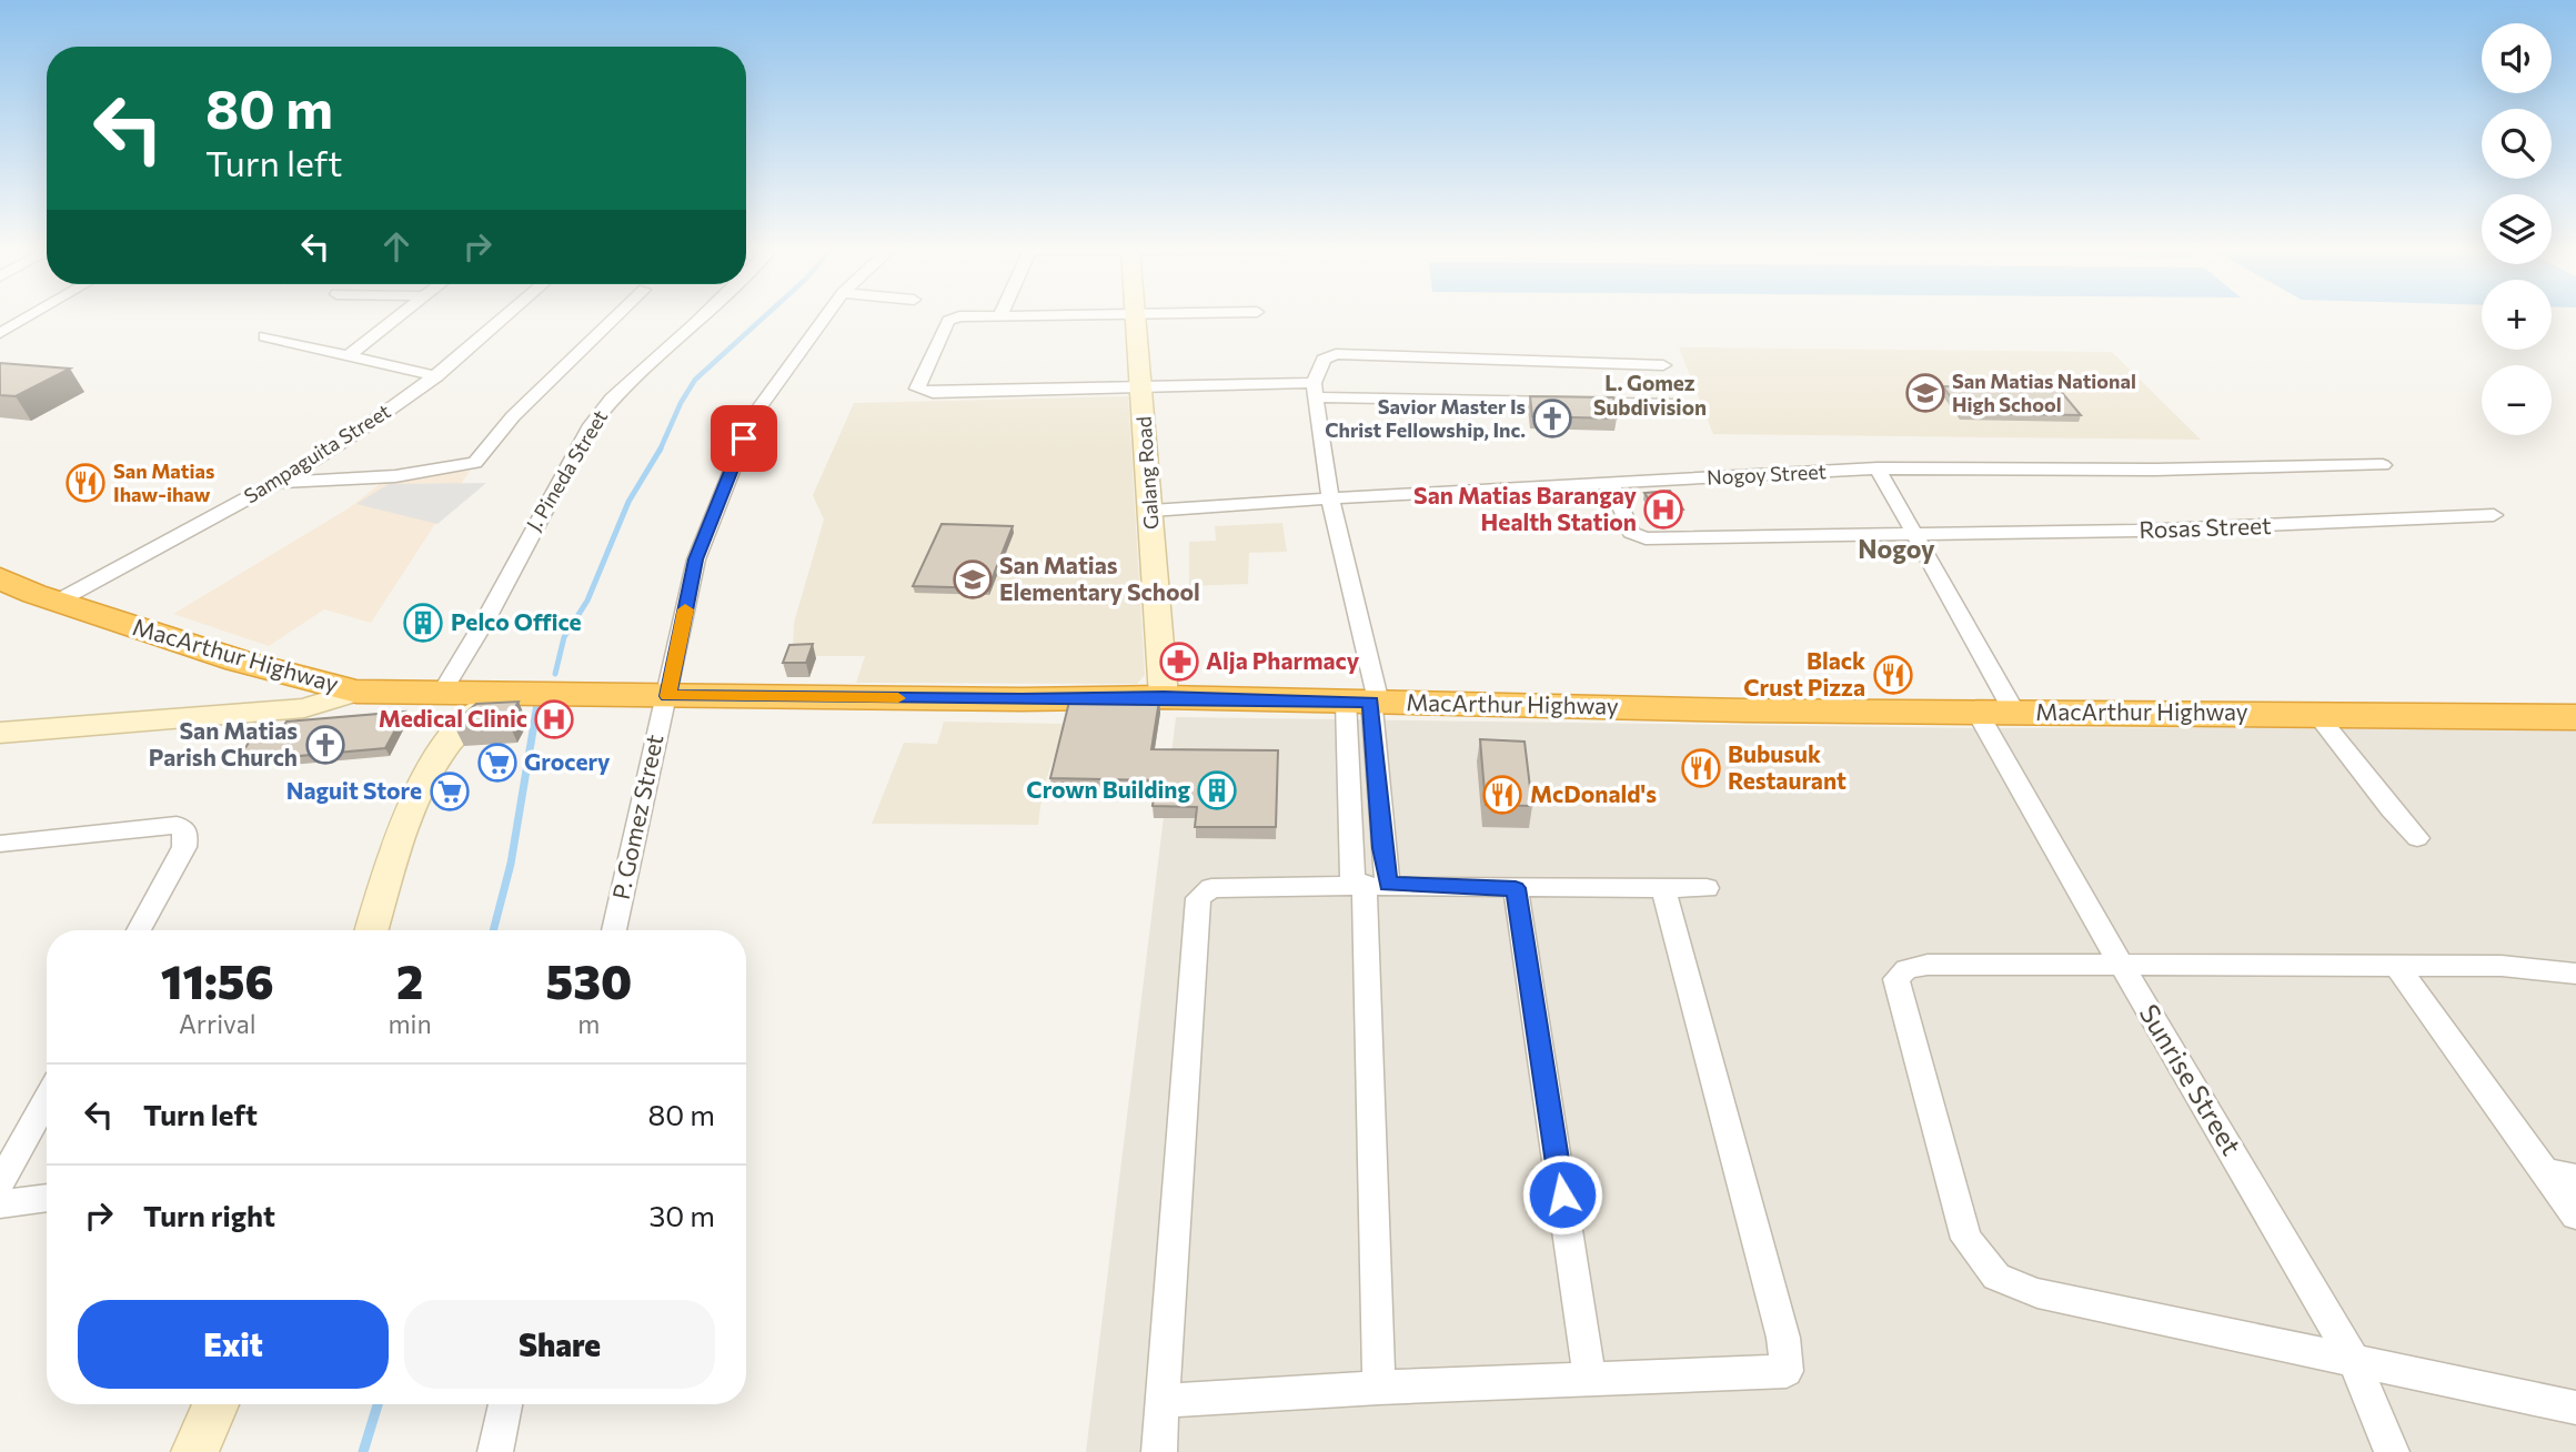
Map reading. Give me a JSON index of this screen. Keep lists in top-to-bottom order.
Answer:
{
  "streets": {
    "highway": ["MacArthur Highway"],
    "street": [
      "Sampaguita Street",
      "J. Pineda Street",
      "Galang Road",
      "Nogoy Street",
      "Rosas Street",
      "P. Gomez Street",
      "Sunrise Street"
    ]
  },
  "crossings": [
    ["Sampaguita Street", "MacArthur Highway"],
    ["J. Pineda Street", "MacArthur Highway"],
    ["Galang Road", "Nogoy Street"],
    ["Galang Road", "MacArthur Highway"],
    ["Nogoy Street", "Rosas Street"],
    ["MacArthur Highway", "P. Gomez Street"],
    ["MacArthur Highway", "Sunrise Street"]
  ],
  "districts": ["L. Gomez Subdivision", "Nogoy"],
  "places": {
    "school or university": ["San Matias National High School", "San Matias Elementary School"],
    "church": ["Savior Master Is Christ Fellowship, Inc.", "San Matias Parish Church"],
    "restaurant": [
      "San Matias Ihaw-ihaw",
      "Black Crust Pizza",
      "Bubusuk Restaurant",
      "McDonald's"
    ],
    "hospital": ["San Matias Barangay Health Station", "Medical Clinic"],
    "building": ["Pelco Office", "Crown Building"],
    "pharmacy": ["Alja Pharmacy"],
    "supermarket": ["Grocery", "Naguit Store"]
  },
  "page": {
    "map_buttons": ["+", "−"],
    "turn": ["80 m", "Turn left"],
    "eta": [
      "11:56",
      "Arrival",
      "2",
      "min",
      "530",
      "m"
    ],
    "list": [
      {
        "name": "Turn left",
        "value": "80 m"
      },
      {
        "name": "Turn right",
        "value": "30 m"
      }
    ],
    "buttons": ["Exit", "Share"]
  }
}
